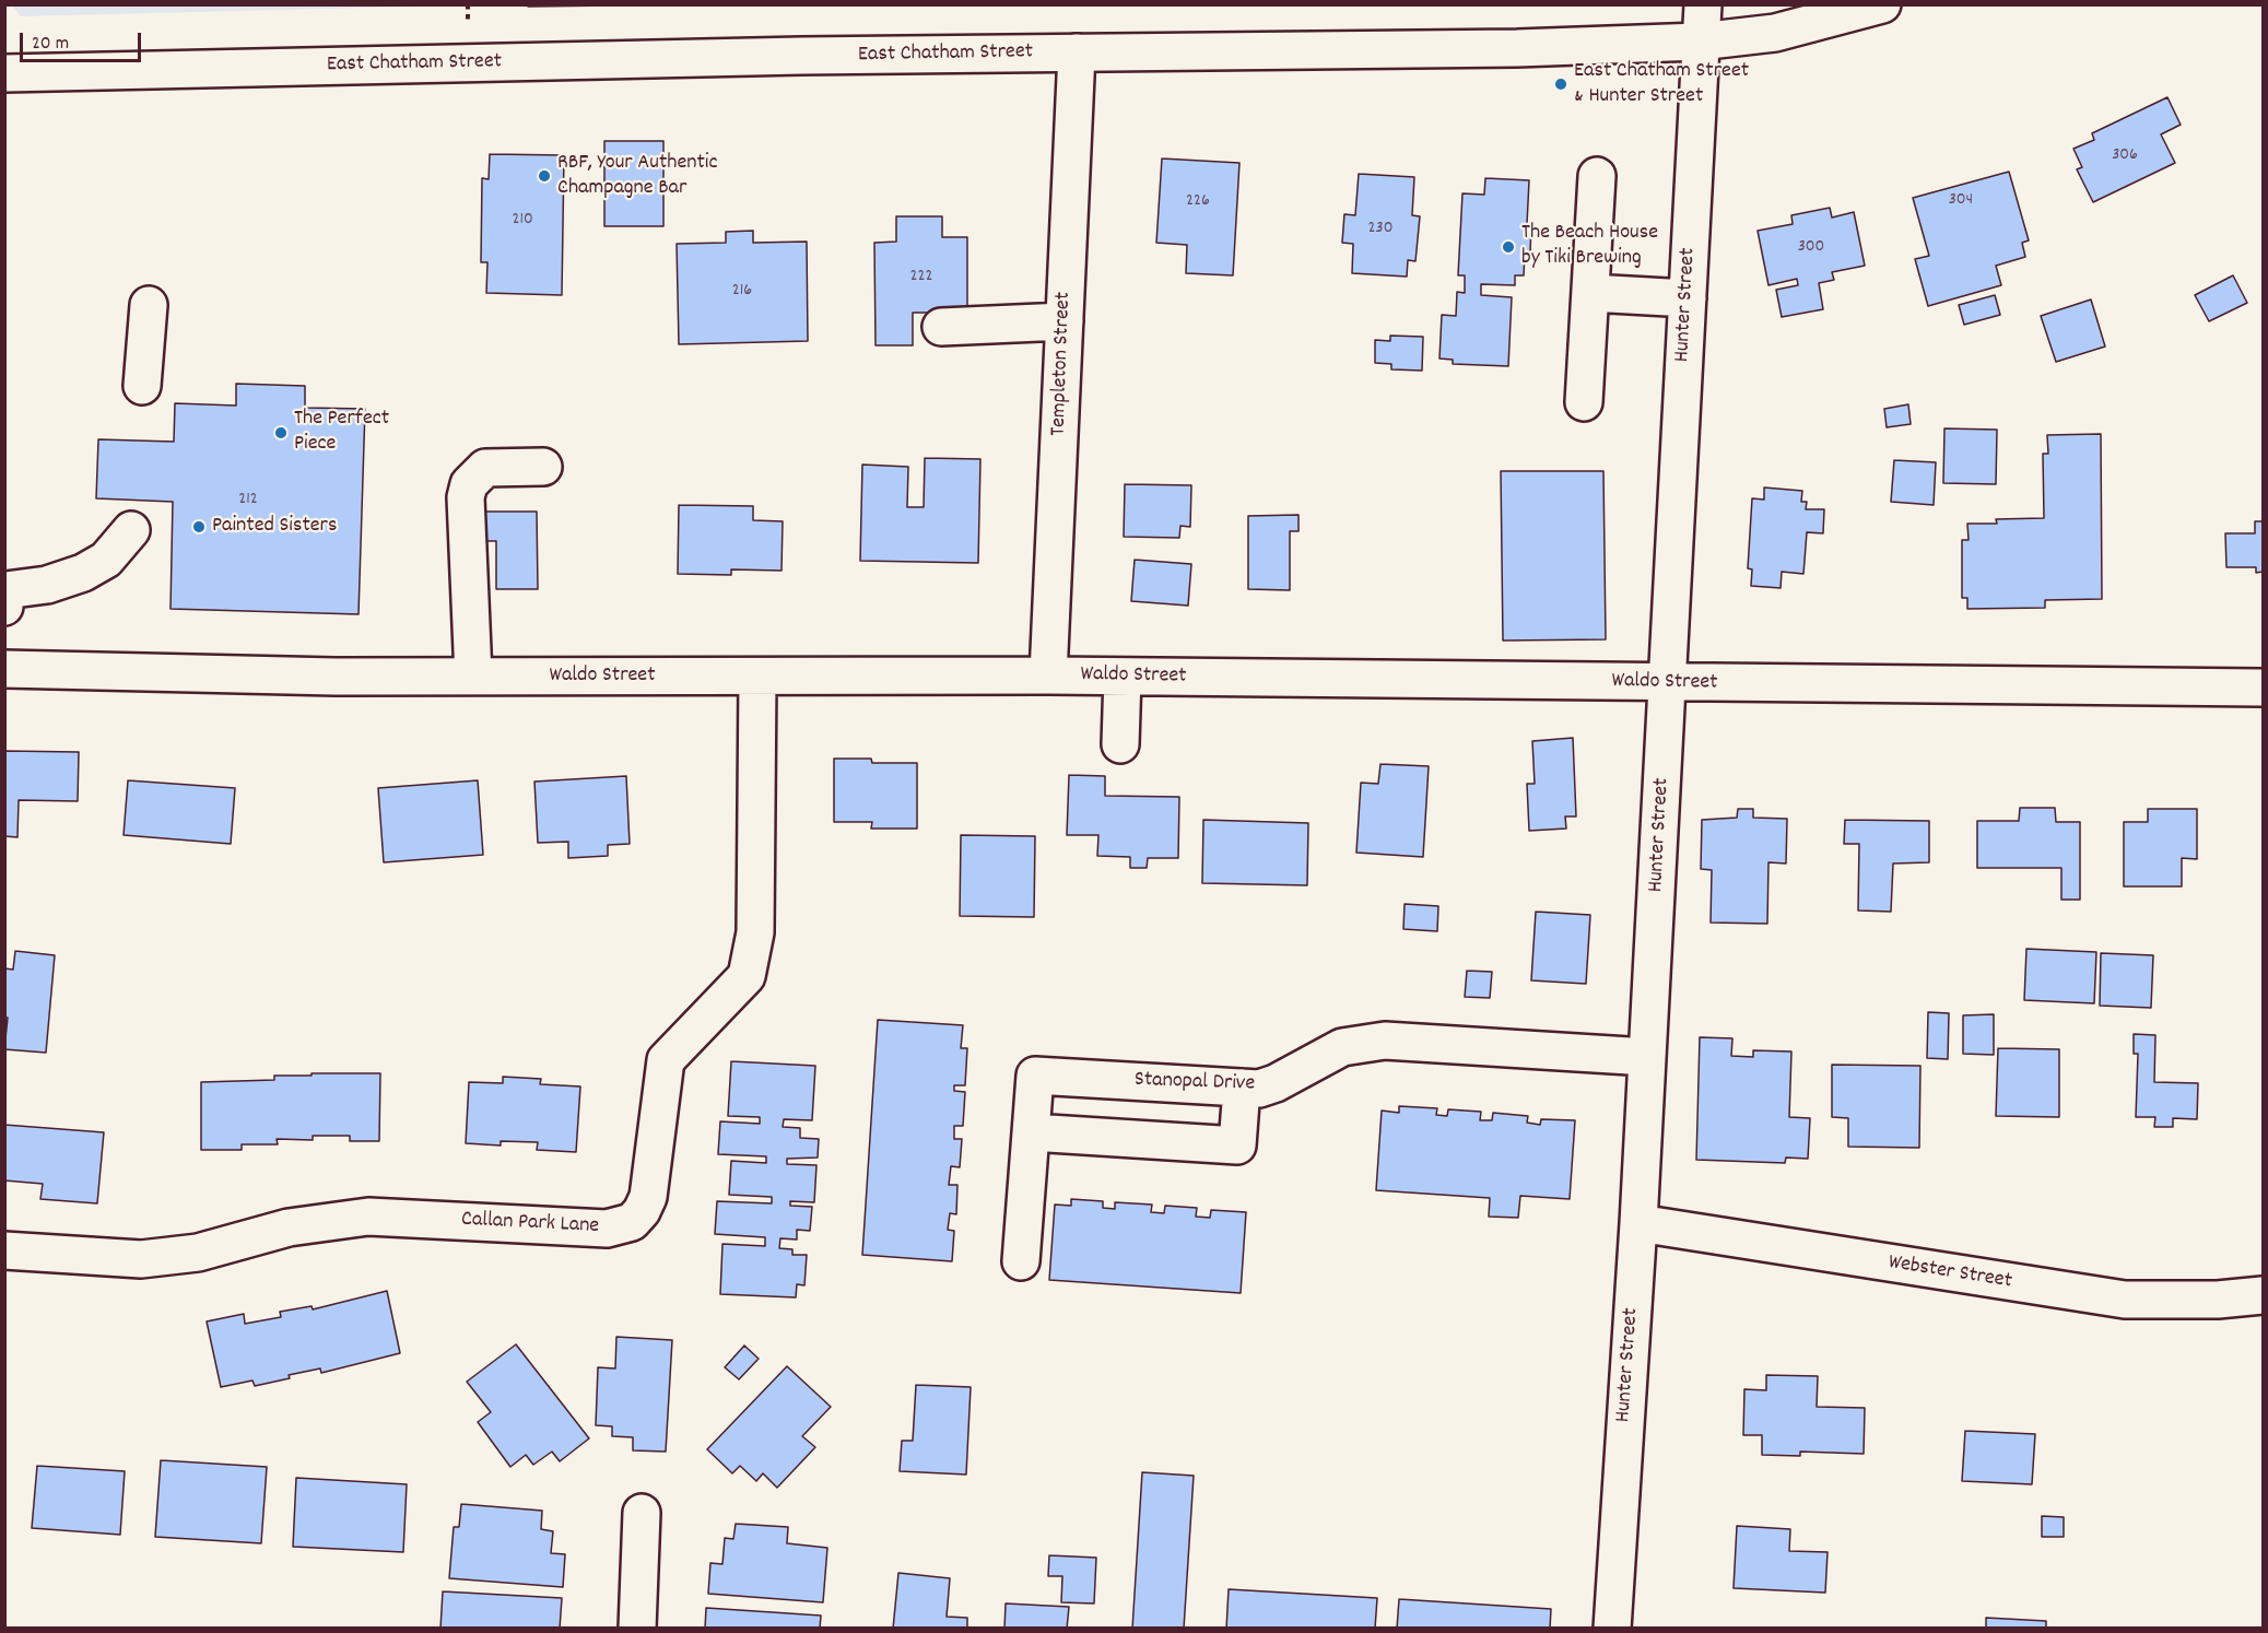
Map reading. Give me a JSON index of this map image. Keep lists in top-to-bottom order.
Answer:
{
  "streets": {
    "street": [
      "East Chatham Street",
      "Hunter Street",
      "Templeton Street",
      "Waldo Street",
      "Stanopal Drive",
      "Callan Park Lane",
      "Webster Street"
    ]
  },
  "crossings": [
    ["East Chatham Street", "Hunter Street"],
    ["East Chatham Street", "Templeton Street"],
    ["Hunter Street", "Waldo Street"],
    ["Hunter Street", "Stanopal Drive"],
    ["Hunter Street", "Webster Street"],
    ["Templeton Street", "Waldo Street"],
    ["Waldo Street", "Callan Park Lane"]
  ],
  "places": [
    "East Chatham Street & Hunter Street",
    "RBF, Your Authentic Champagne Bar",
    "The Beach House by Tiki Brewing",
    "The Perfect Piece",
    "Painted Sisters"
  ],
  "house_numbers": [
    "306",
    "304",
    "226",
    "210",
    "230",
    "300",
    "222",
    "216",
    "212"
  ],
  "scale_bar": "20 m"
}
